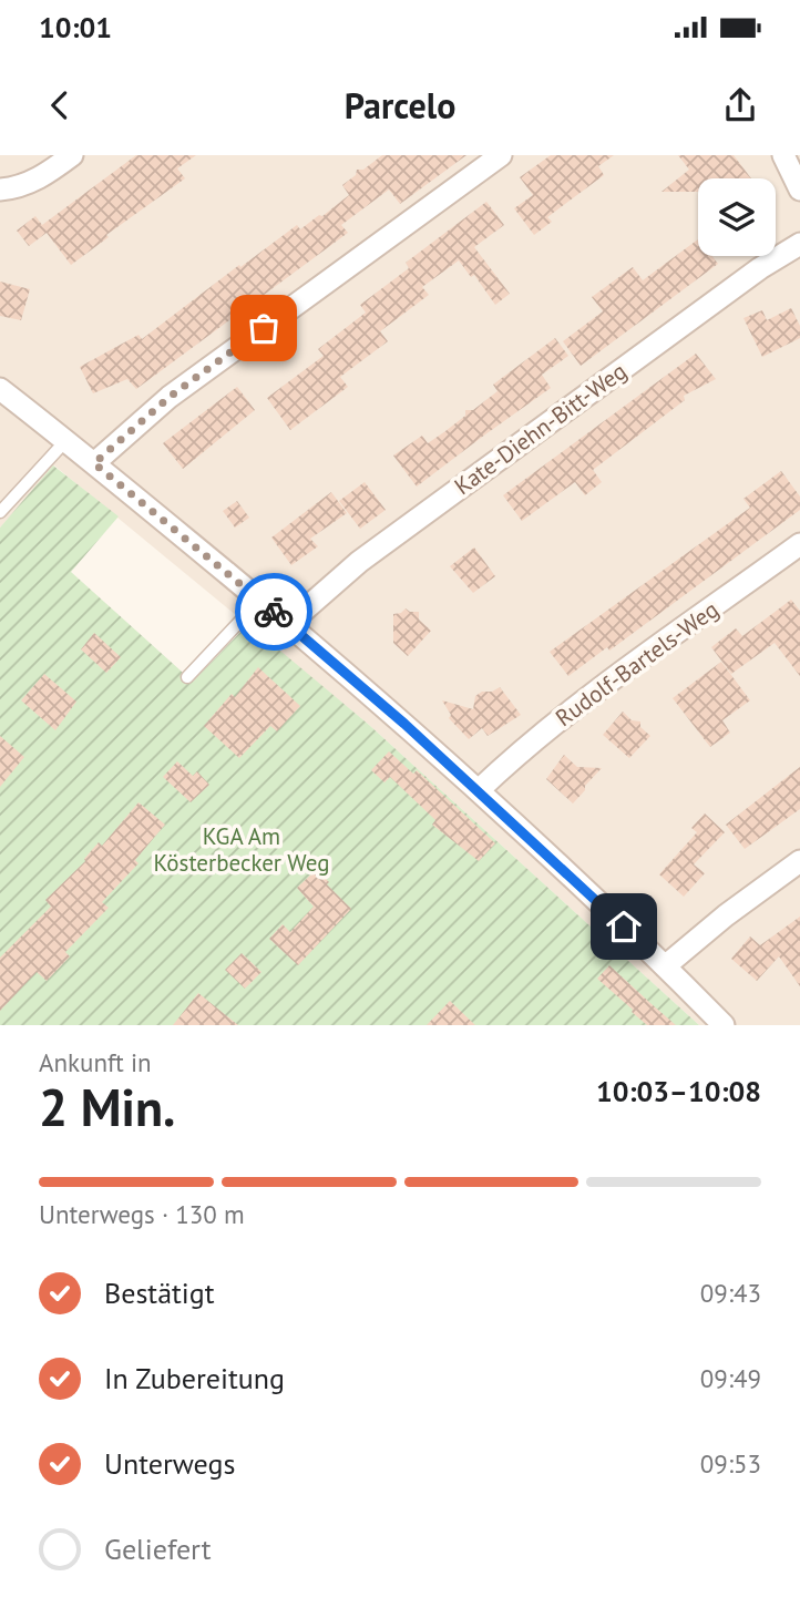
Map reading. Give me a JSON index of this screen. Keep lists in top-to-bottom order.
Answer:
{
  "streets": {
    "street": ["Kate-Diehn-Bitt-Weg", "Rudolf-Bartels-Weg"]
  },
  "parks": ["KGA Am Kösterbecker Weg"],
  "page": {
    "status": "10:01",
    "header": "Parcelo",
    "heading": ["2 Min.", "Ankunft in", "10:03–10:08"],
    "bar": "Unterwegs · 130 m",
    "list": [
      ["Bestätigt", "09:43"],
      ["In Zubereitung", "09:49"],
      ["Unterwegs", "09:53"],
      "Geliefert"
    ]
  }
}
